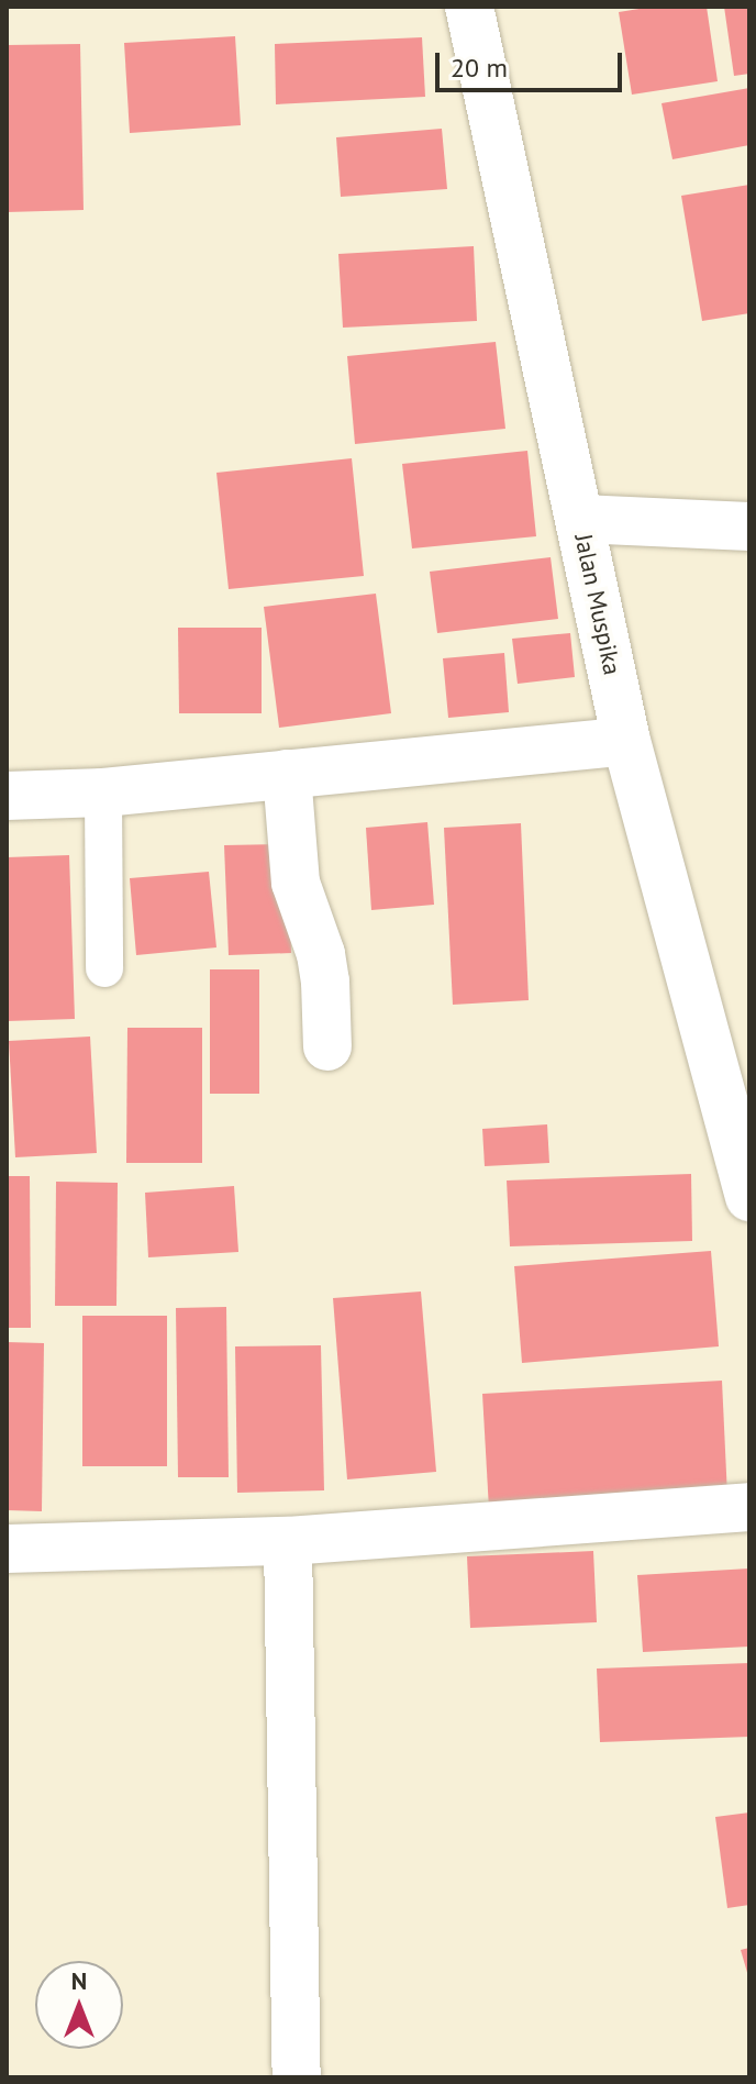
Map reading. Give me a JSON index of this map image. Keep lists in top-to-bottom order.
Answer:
{
  "streets": {
    "street": ["Jalan Muspika"]
  },
  "scale_bar": "20 m",
  "north": "top"
}
